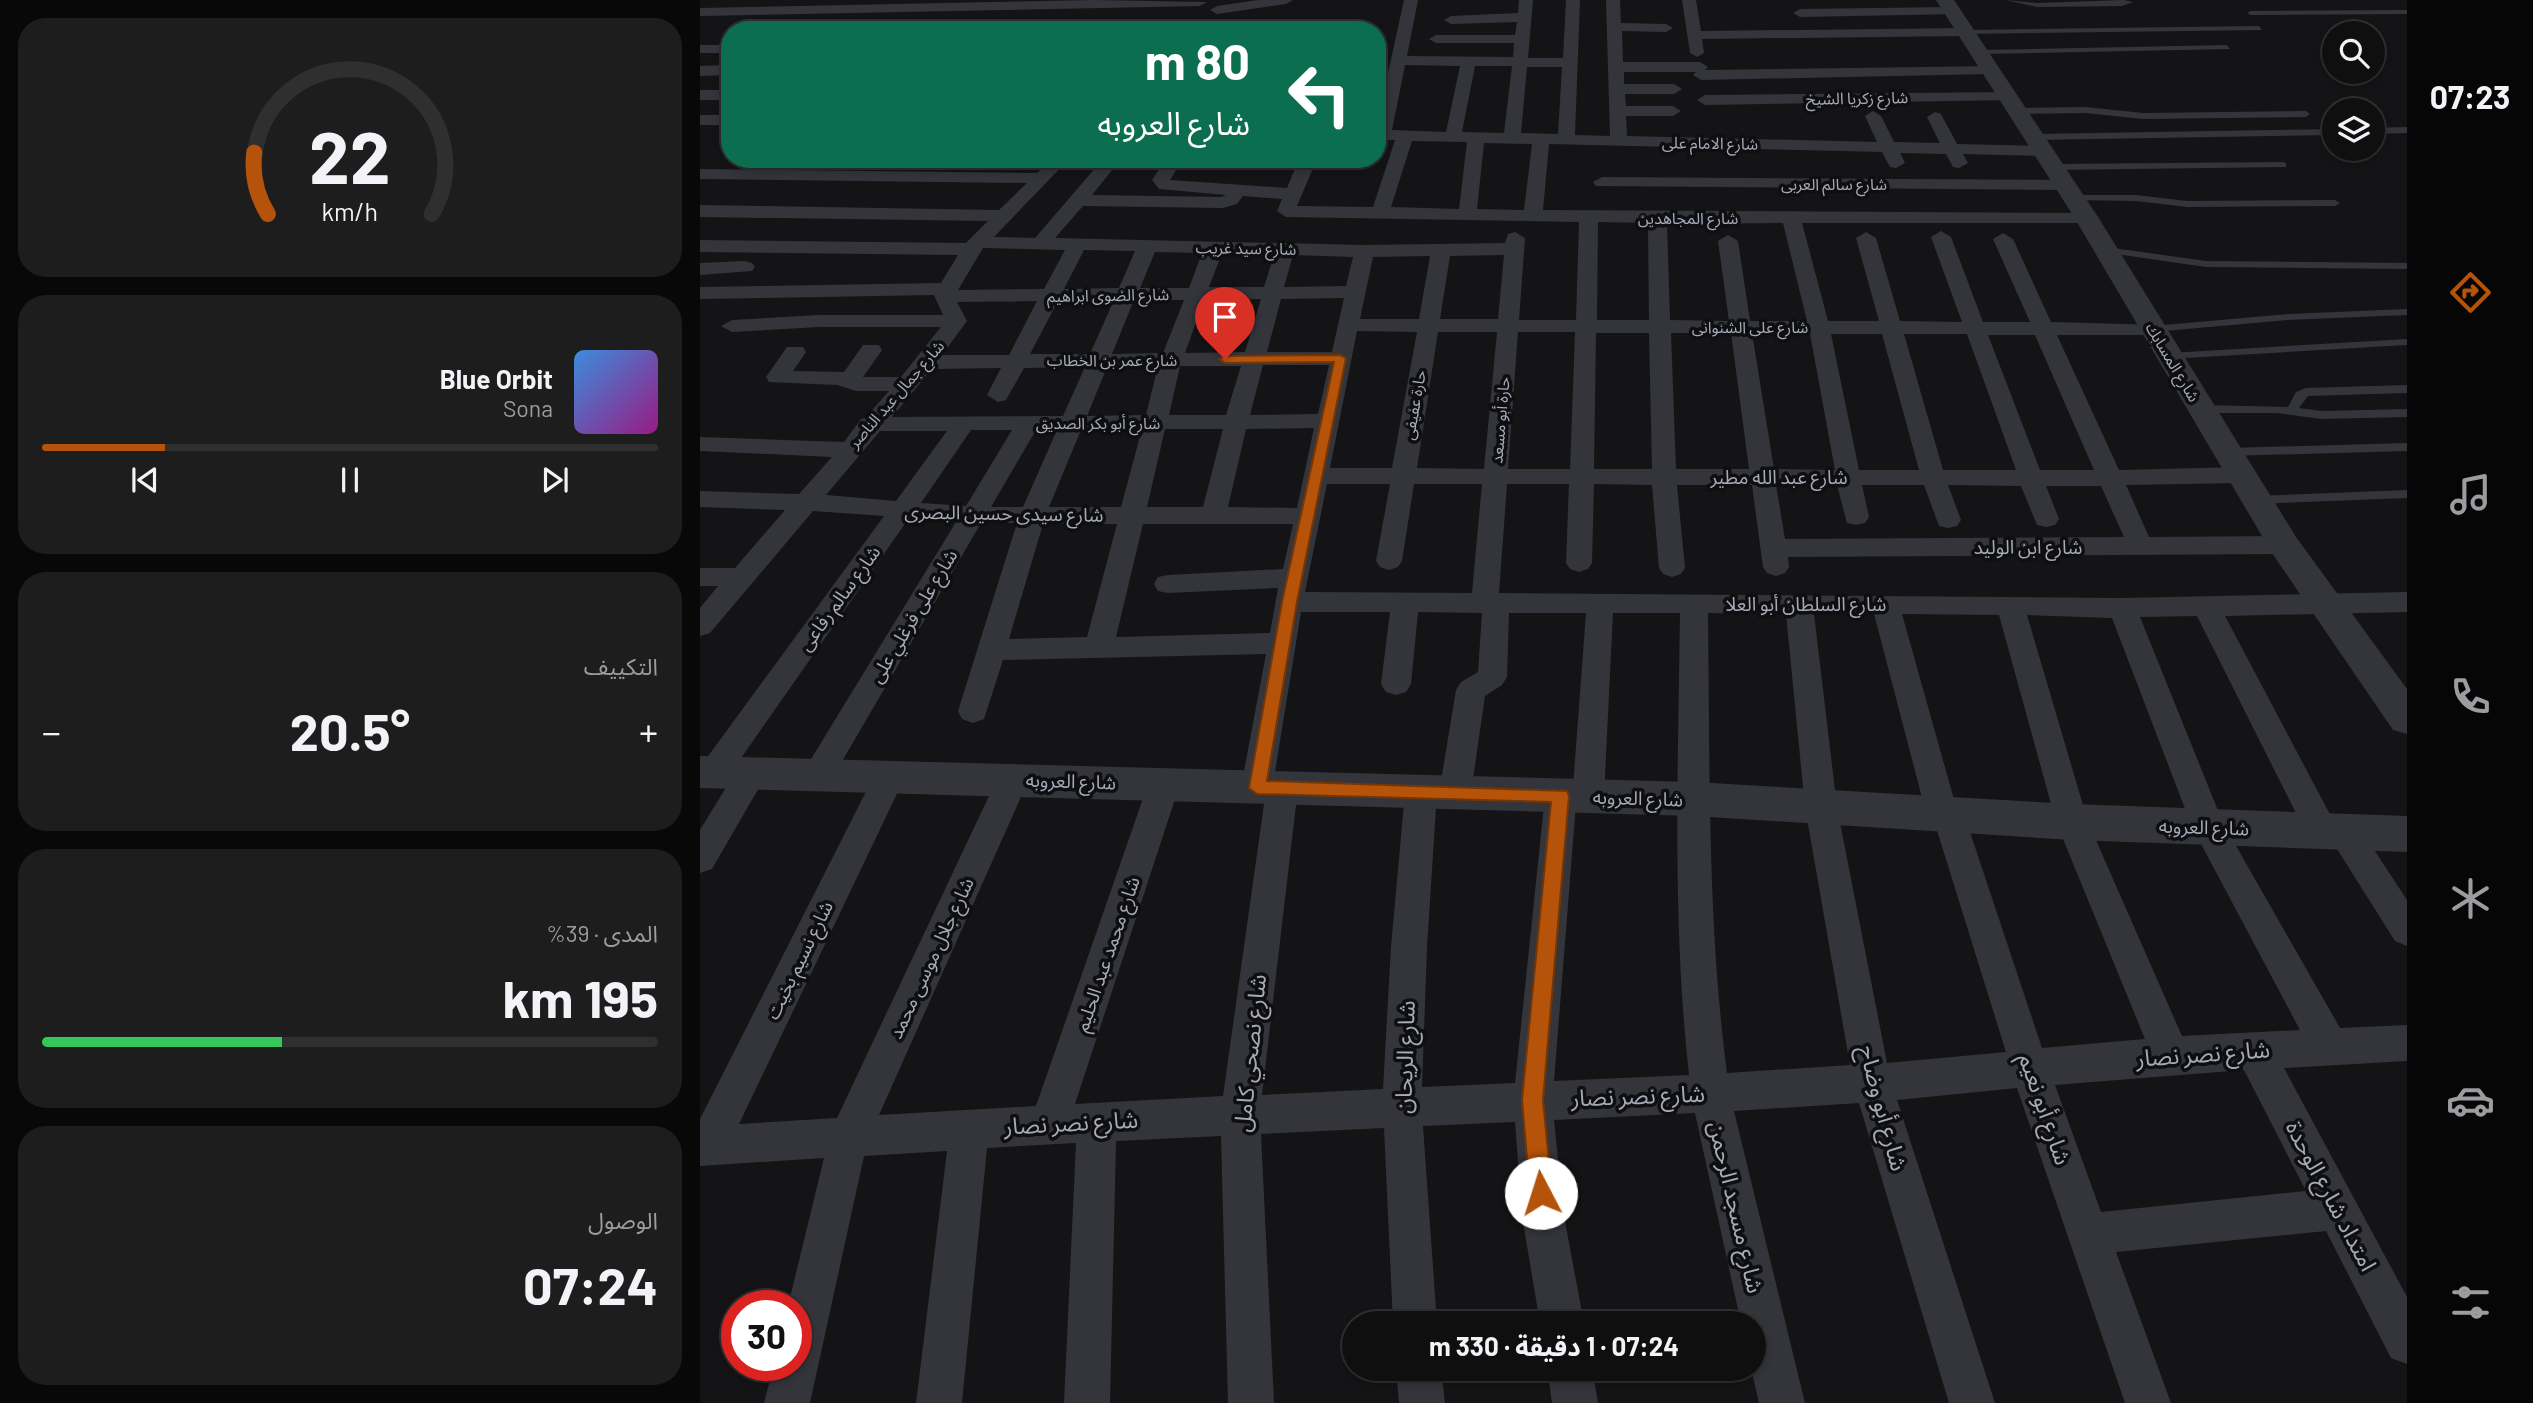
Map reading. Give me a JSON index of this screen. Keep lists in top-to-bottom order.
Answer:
{
  "streets": {
    "street": [
      "شارع زكريا الشيخ",
      "شارع الامام على",
      "شارع سالم العربى",
      "شارع المجاهدين",
      "شارع سيد غريب",
      "شارع الضوى ابراهيم",
      "شارع على الشنوانى",
      "شارع عمر بن الخطاب",
      "شارع المسابك",
      "شارع جمال عبد الناصر",
      "حارة عفيفى",
      "حارة أبو مسعد",
      "شارع أبو بكر الصديق",
      "شارع عبد الله مطير",
      "شارع سيدى حسين البصرى",
      "شارع ابن الوليد",
      "شارع سالم رفاعى",
      "شارع السلطان أبو العلا",
      "شارع على فرغلي على",
      "شارع العروبه",
      "شارع محمد عبد الحليم",
      "شارع جلال موسى محمد",
      "شارع نسيم بخيت",
      "شارع نصحي كامل",
      "شارع نصر نصار",
      "شارع الريحان",
      "شارع أبو وضاح",
      "شارع أبو نعيم",
      "امتداد شارع الوحدة",
      "شارع مسجد الرحمن"
    ]
  },
  "crossings": [
    ["شارع زكريا الشيخ", "شارع المسابك"],
    ["شارع الامام على", "شارع سالم العربى"],
    ["شارع الامام على", "شارع المجاهدين"],
    ["شارع الامام على", "شارع المسابك"],
    ["شارع سالم العربى", "شارع المجاهدين"],
    ["شارع سالم العربى", "شارع المسابك"],
    ["شارع المجاهدين", "شارع المسابك"],
    ["شارع سيد غريب", "حارة عفيفى"],
    ["شارع سيد غريب", "حارة أبو مسعد"],
    ["شارع سيد غريب", "شارع نصحي كامل"],
    ["شارع الضوى ابراهيم", "شارع جمال عبد الناصر"],
    ["شارع الضوى ابراهيم", "شارع نصحي كامل"],
    ["شارع على الشنوانى", "شارع المسابك"],
    ["شارع على الشنوانى", "حارة عفيفى"],
    ["شارع على الشنوانى", "حارة أبو مسعد"],
    ["شارع على الشنوانى", "شارع نصحي كامل"],
    ["شارع عمر بن الخطاب", "شارع جمال عبد الناصر"],
    ["شارع عمر بن الخطاب", "شارع نصحي كامل"],
    ["شارع المسابك", "شارع عبد الله مطير"],
    ["شارع المسابك", "شارع ابن الوليد"],
    ["شارع المسابك", "شارع السلطان أبو العلا"],
    ["شارع جمال عبد الناصر", "شارع أبو بكر الصديق"],
    ["شارع جمال عبد الناصر", "شارع سيدى حسين البصرى"],
    ["حارة عفيفى", "شارع عبد الله مطير"],
    ["حارة أبو مسعد", "شارع عبد الله مطير"],
    ["حارة أبو مسعد", "شارع السلطان أبو العلا"],
    ["حارة أبو مسعد", "شارع العروبه"],
    ["حارة أبو مسعد", "شارع الريحان"],
    ["شارع أبو بكر الصديق", "شارع سالم رفاعى"],
    ["شارع أبو بكر الصديق", "شارع على فرغلي على"],
    ["شارع أبو بكر الصديق", "شارع نصحي كامل"],
    ["شارع عبد الله مطير", "شارع ابن الوليد"],
    ["شارع عبد الله مطير", "شارع نصحي كامل"],
    ["شارع سيدى حسين البصرى", "شارع سالم رفاعى"],
    ["شارع سيدى حسين البصرى", "شارع على فرغلي على"],
    ["شارع سيدى حسين البصرى", "شارع نصحي كامل"],
    ["شارع سالم رفاعى", "شارع العروبه"],
    ["شارع السلطان أبو العلا", "شارع نصحي كامل"],
    ["شارع السلطان أبو العلا", "شارع أبو وضاح"],
    ["شارع السلطان أبو العلا", "شارع أبو نعيم"],
    ["شارع السلطان أبو العلا", "شارع مسجد الرحمن"],
    ["شارع على فرغلي على", "شارع العروبه"],
    ["شارع العروبه", "شارع محمد عبد الحليم"],
    ["شارع العروبه", "شارع جلال موسى محمد"],
    ["شارع العروبه", "شارع نسيم بخيت"],
    ["شارع العروبه", "شارع نصحي كامل"],
    ["شارع العروبه", "شارع الريحان"],
    ["شارع العروبه", "شارع أبو وضاح"],
    ["شارع العروبه", "شارع أبو نعيم"],
    ["شارع العروبه", "شارع مسجد الرحمن"],
    ["شارع محمد عبد الحليم", "شارع نصر نصار"],
    ["شارع جلال موسى محمد", "شارع نصر نصار"],
    ["شارع نسيم بخيت", "شارع نصر نصار"],
    ["شارع نصحي كامل", "شارع نصر نصار"],
    ["شارع نصر نصار", "شارع الريحان"],
    ["شارع نصر نصار", "شارع أبو وضاح"],
    ["شارع نصر نصار", "شارع أبو نعيم"],
    ["شارع نصر نصار", "امتداد شارع الوحدة"],
    ["شارع نصر نصار", "شارع مسجد الرحمن"]
  ],
  "page": {
    "tabs": "07:23",
    "turn": ["80 m", "شارع العروبه"],
    "song": ["Blue Orbit", "Sona"],
    "tile": [
      "التكييف",
      ["المدى · 39%", "195 km"],
      ["الوصول", "07:24"]
    ],
    "heat": ["−", "20.5°", "+"],
    "limit": "30",
    "trip": "07:24 · 1 دقيقة · 330 m",
    "gauge": ["22", "km/h"]
  }
}
